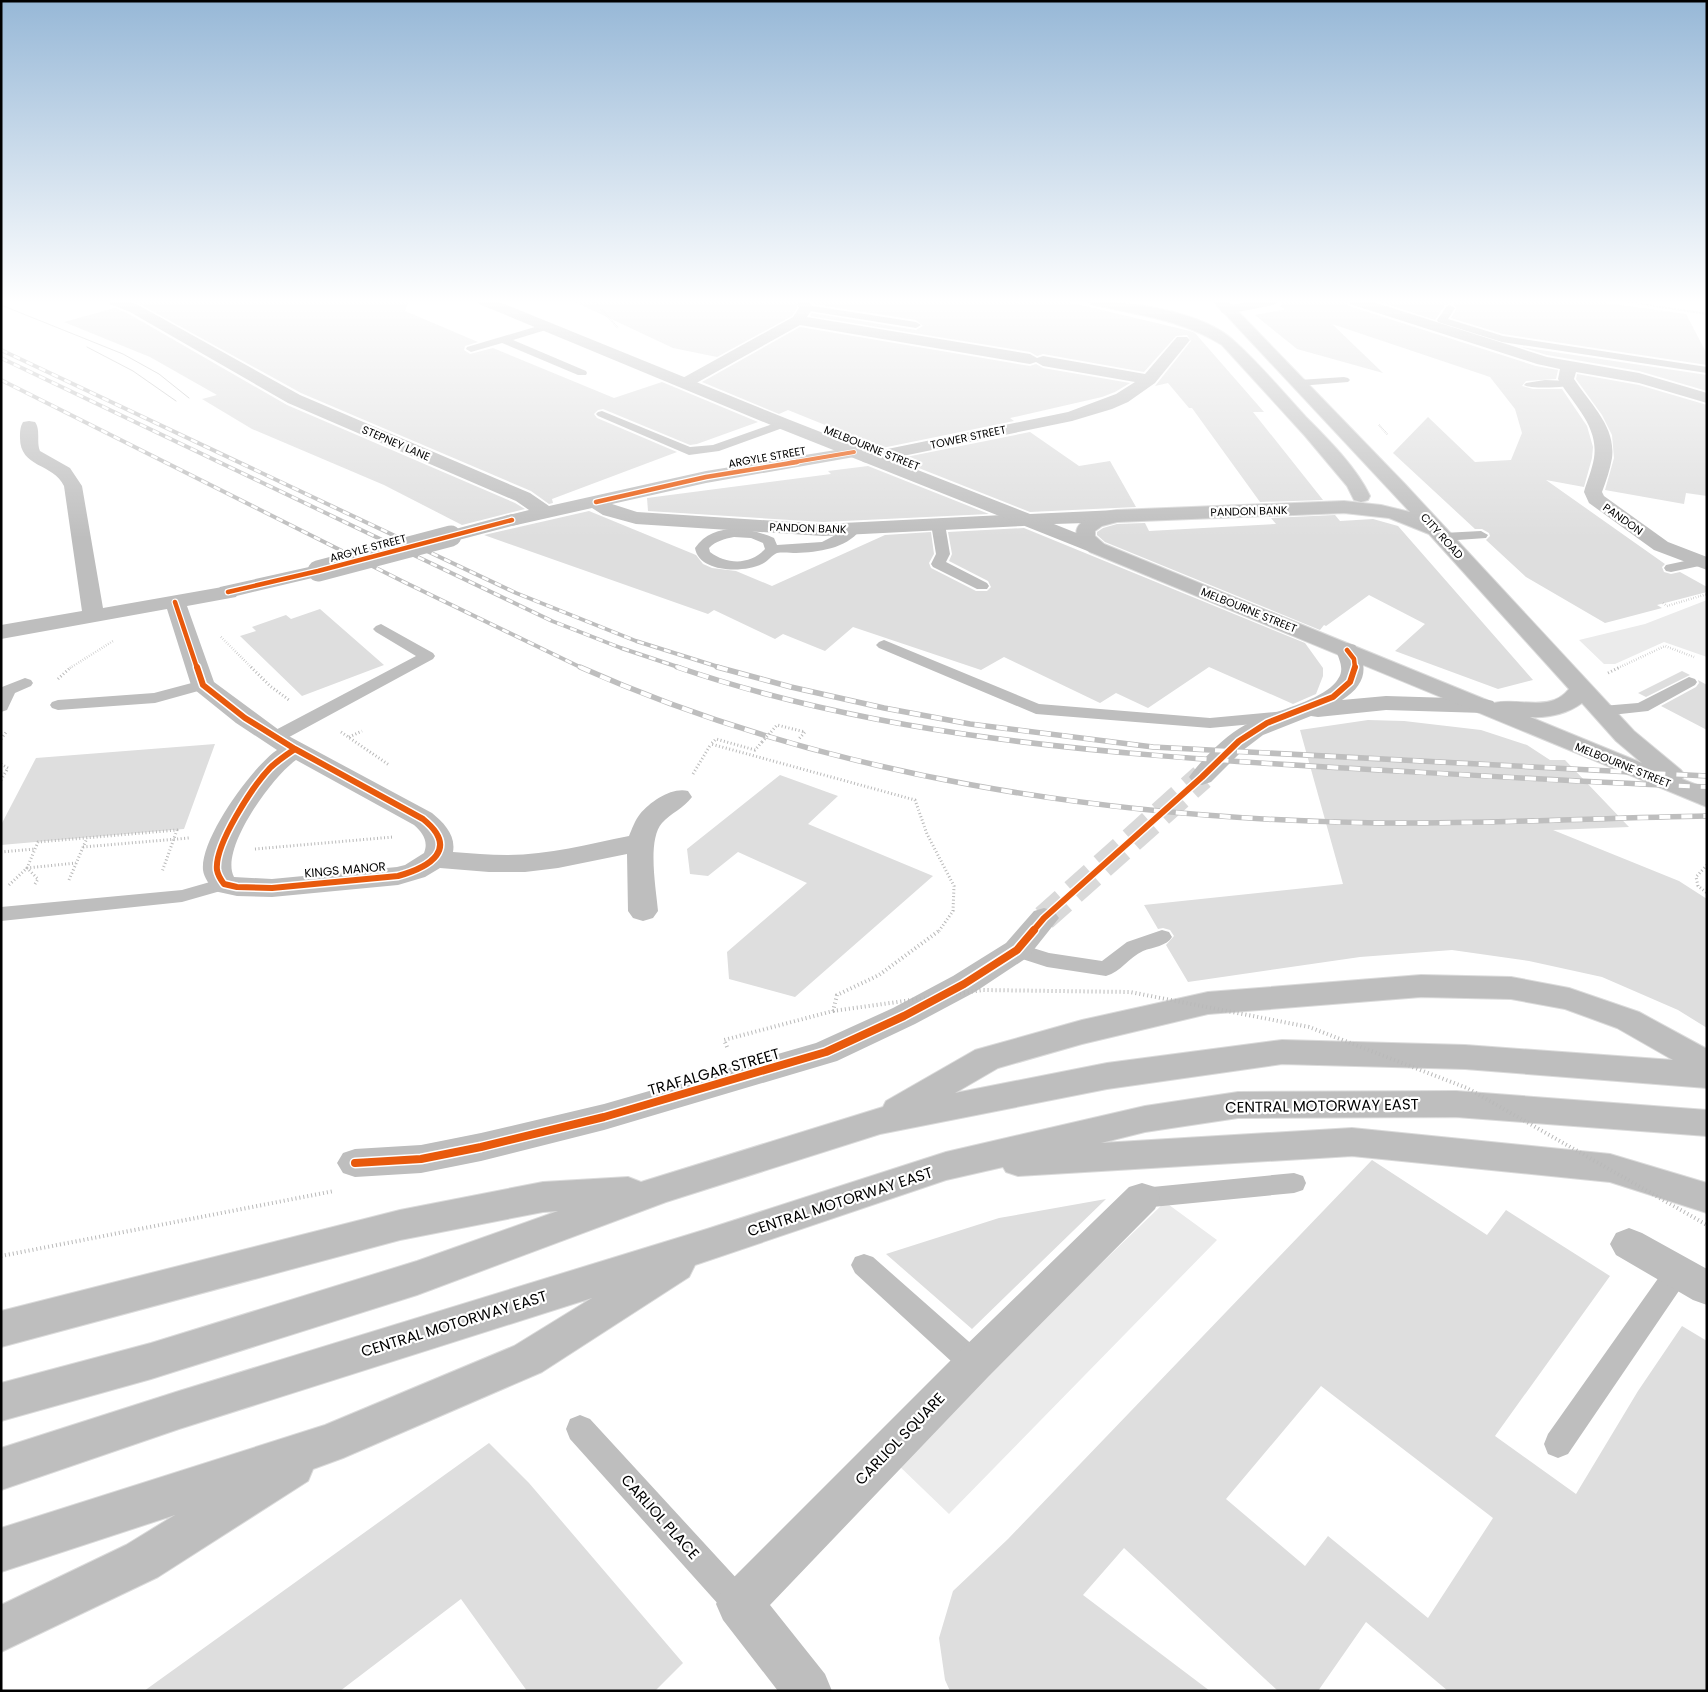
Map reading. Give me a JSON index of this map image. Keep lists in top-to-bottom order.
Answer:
{
  "streets": {
    "main road": [
      "TOWER STREET",
      "STEPNEY LANE",
      "MELBOURNE STREET",
      "ARGYLE STREET",
      "PANDON BANK",
      "PANDON",
      "CITY ROAD",
      "KINGS MANOR",
      "TRAFALGAR STREET",
      "CENTRAL MOTORWAY EAST",
      "CARLIOL SQUARE"
    ],
    "lane": ["CARLIOL PLACE"]
  },
  "crossings": [
    ["TOWER STREET", "MELBOURNE STREET"],
    ["TOWER STREET", "ARGYLE STREET"],
    ["STEPNEY LANE", "ARGYLE STREET"],
    ["MELBOURNE STREET", "ARGYLE STREET"],
    ["MELBOURNE STREET", "PANDON BANK"],
    ["MELBOURNE STREET", "CITY ROAD"],
    ["ARGYLE STREET", "PANDON BANK"],
    ["PANDON BANK", "CITY ROAD"],
    ["CARLIOL SQUARE", "CARLIOL PLACE"]
  ]
}
